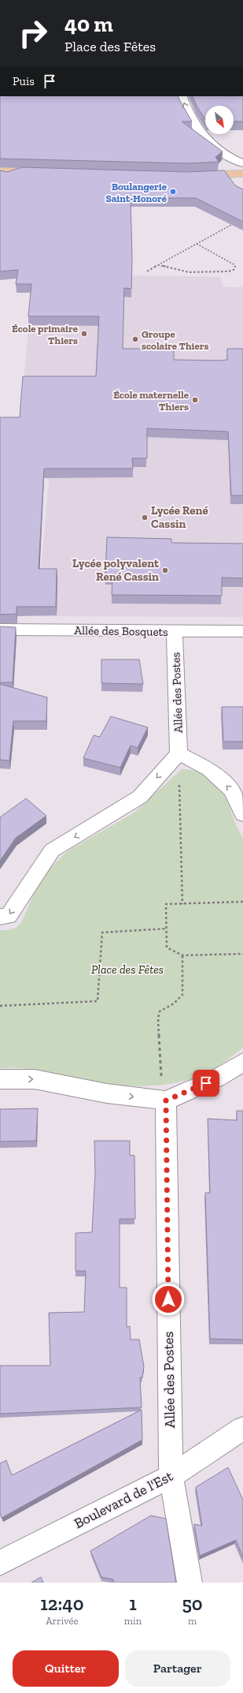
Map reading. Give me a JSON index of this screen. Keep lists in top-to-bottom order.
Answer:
{
  "streets": {
    "street": ["Allée des Bosquets", "Allée des Postes", "Boulevard de l'Est"]
  },
  "crossings": [
    ["Allée des Bosquets", "Allée des Postes"],
    ["Allée des Postes", "Boulevard de l'Est"]
  ],
  "parks": ["Place des Fêtes"],
  "places": [
    "Boulangerie Saint-Honoré",
    "École primaire Thiers",
    "Groupe scolaire Thiers",
    "École maternelle Thiers",
    "Lycée René Cassin",
    "Lycée polyvalent René Cassin"
  ],
  "north": "bottom right",
  "page": {
    "turn": ["40 m", "Place des Fêtes"],
    "then": "Puis",
    "eta": [
      "12:40",
      "Arrivée",
      "1",
      "min",
      "50",
      "m"
    ],
    "buttons": ["Quitter", "Partager"]
  }
}
